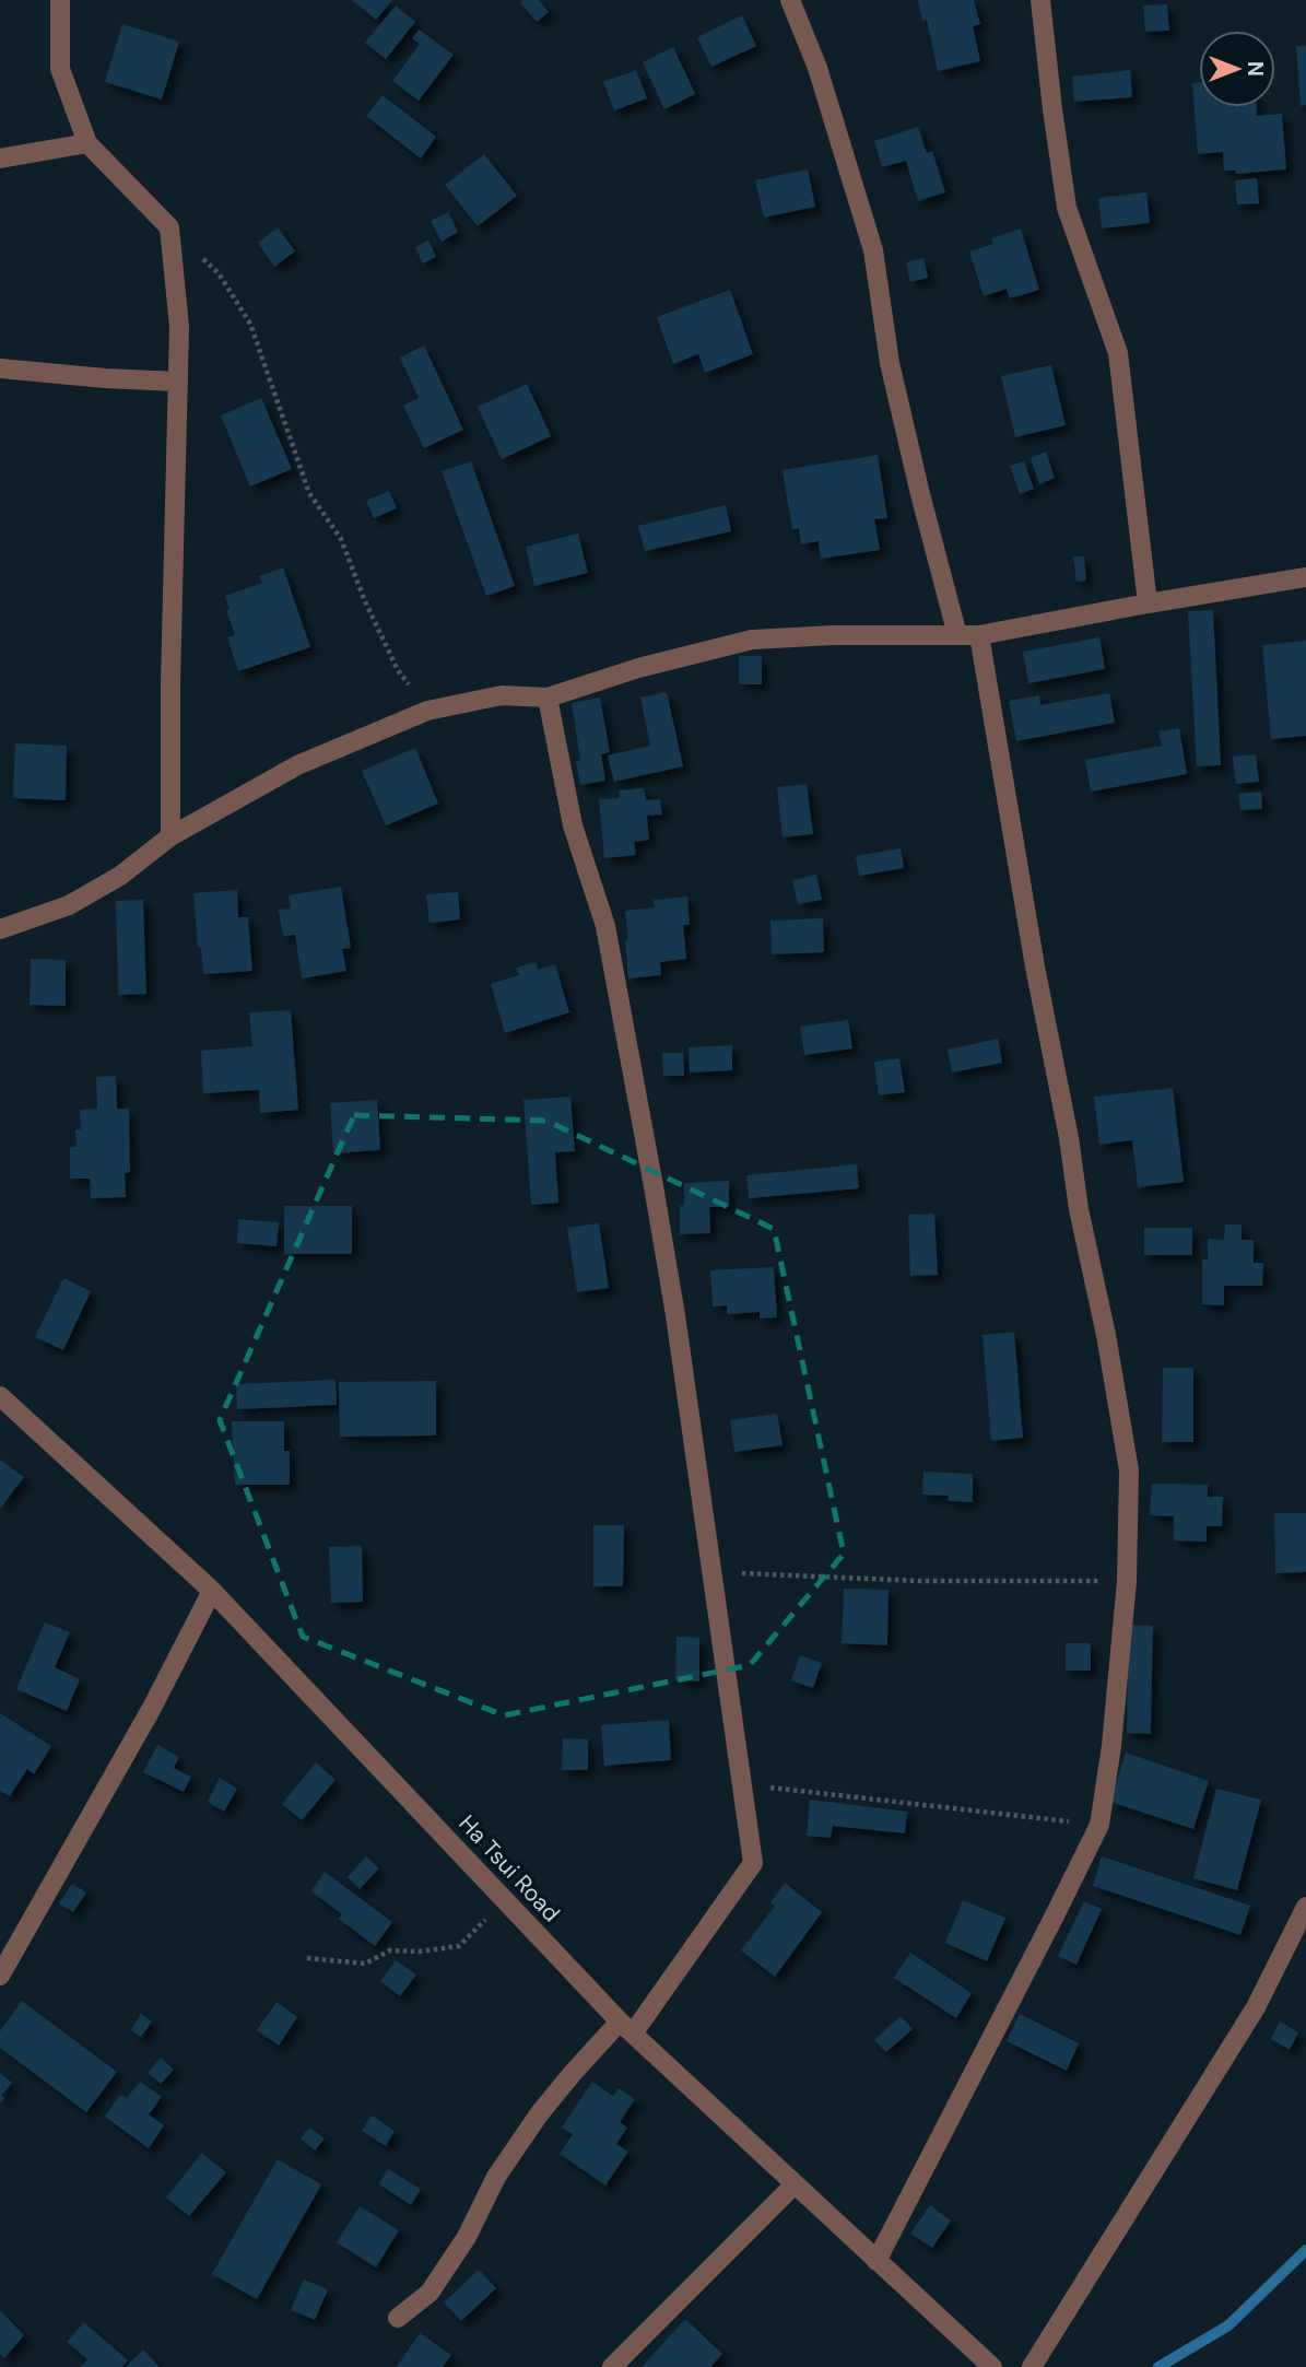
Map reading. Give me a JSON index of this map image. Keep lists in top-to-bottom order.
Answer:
{
  "streets": {
    "street": ["Ha Tsui Road"]
  },
  "north": "right"
}
